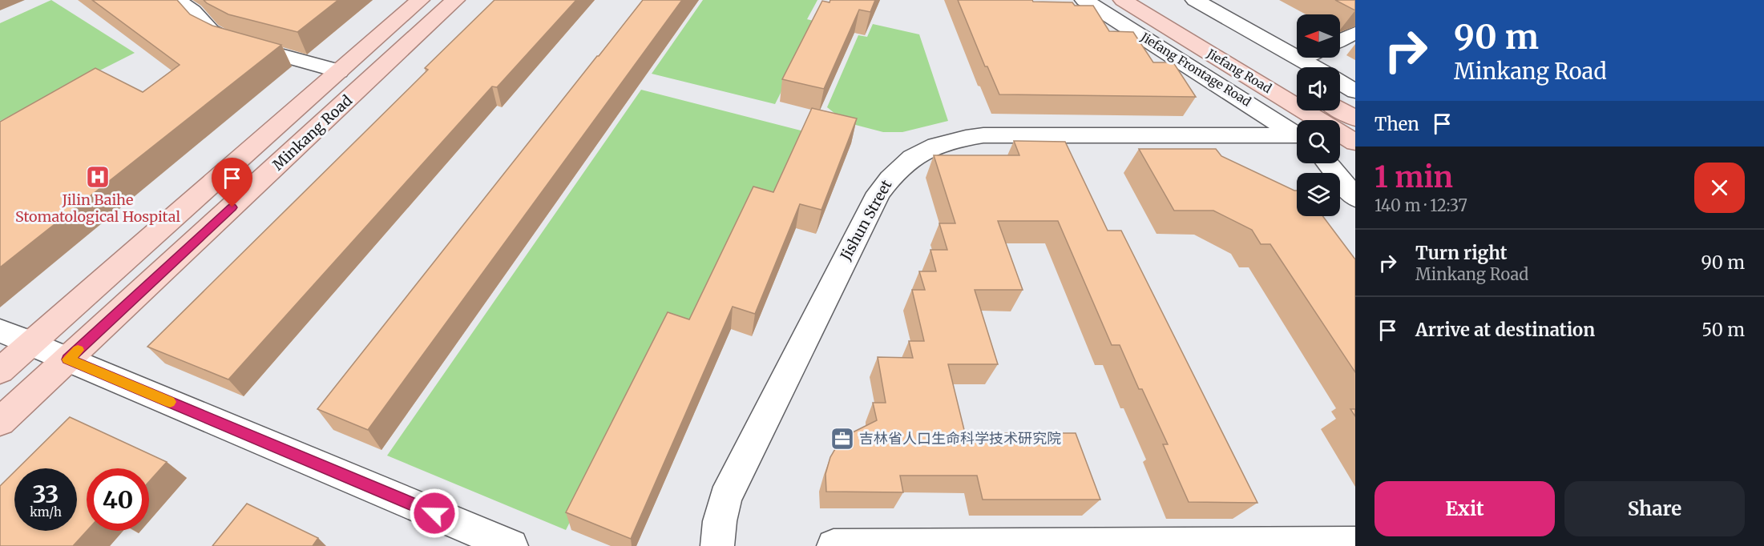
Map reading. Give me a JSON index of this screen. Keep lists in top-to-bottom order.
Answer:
{
  "streets": {
    "main road": ["Jiefang Road", "Minkang Road"],
    "street": ["Jiefang Frontage Road", "Jishun Street"]
  },
  "places": {
    "hospital": ["Jilin Baihe Stomatological Hospital"],
    "office": ["吉林省人口生命科学技术研究院"]
  },
  "north": "left",
  "page": {
    "turn": ["90 m", "Minkang Road"],
    "then": "Then",
    "heading": ["1 min", "140 m · 12:37"],
    "list": [
      {
        "name": "Turn right",
        "note": "Minkang Road",
        "value": "90 m"
      },
      {
        "name": "Arrive at destination",
        "value": "50 m"
      }
    ],
    "speed": "33 km/h",
    "limit": "40",
    "buttons": ["Exit", "Share"]
  }
}
